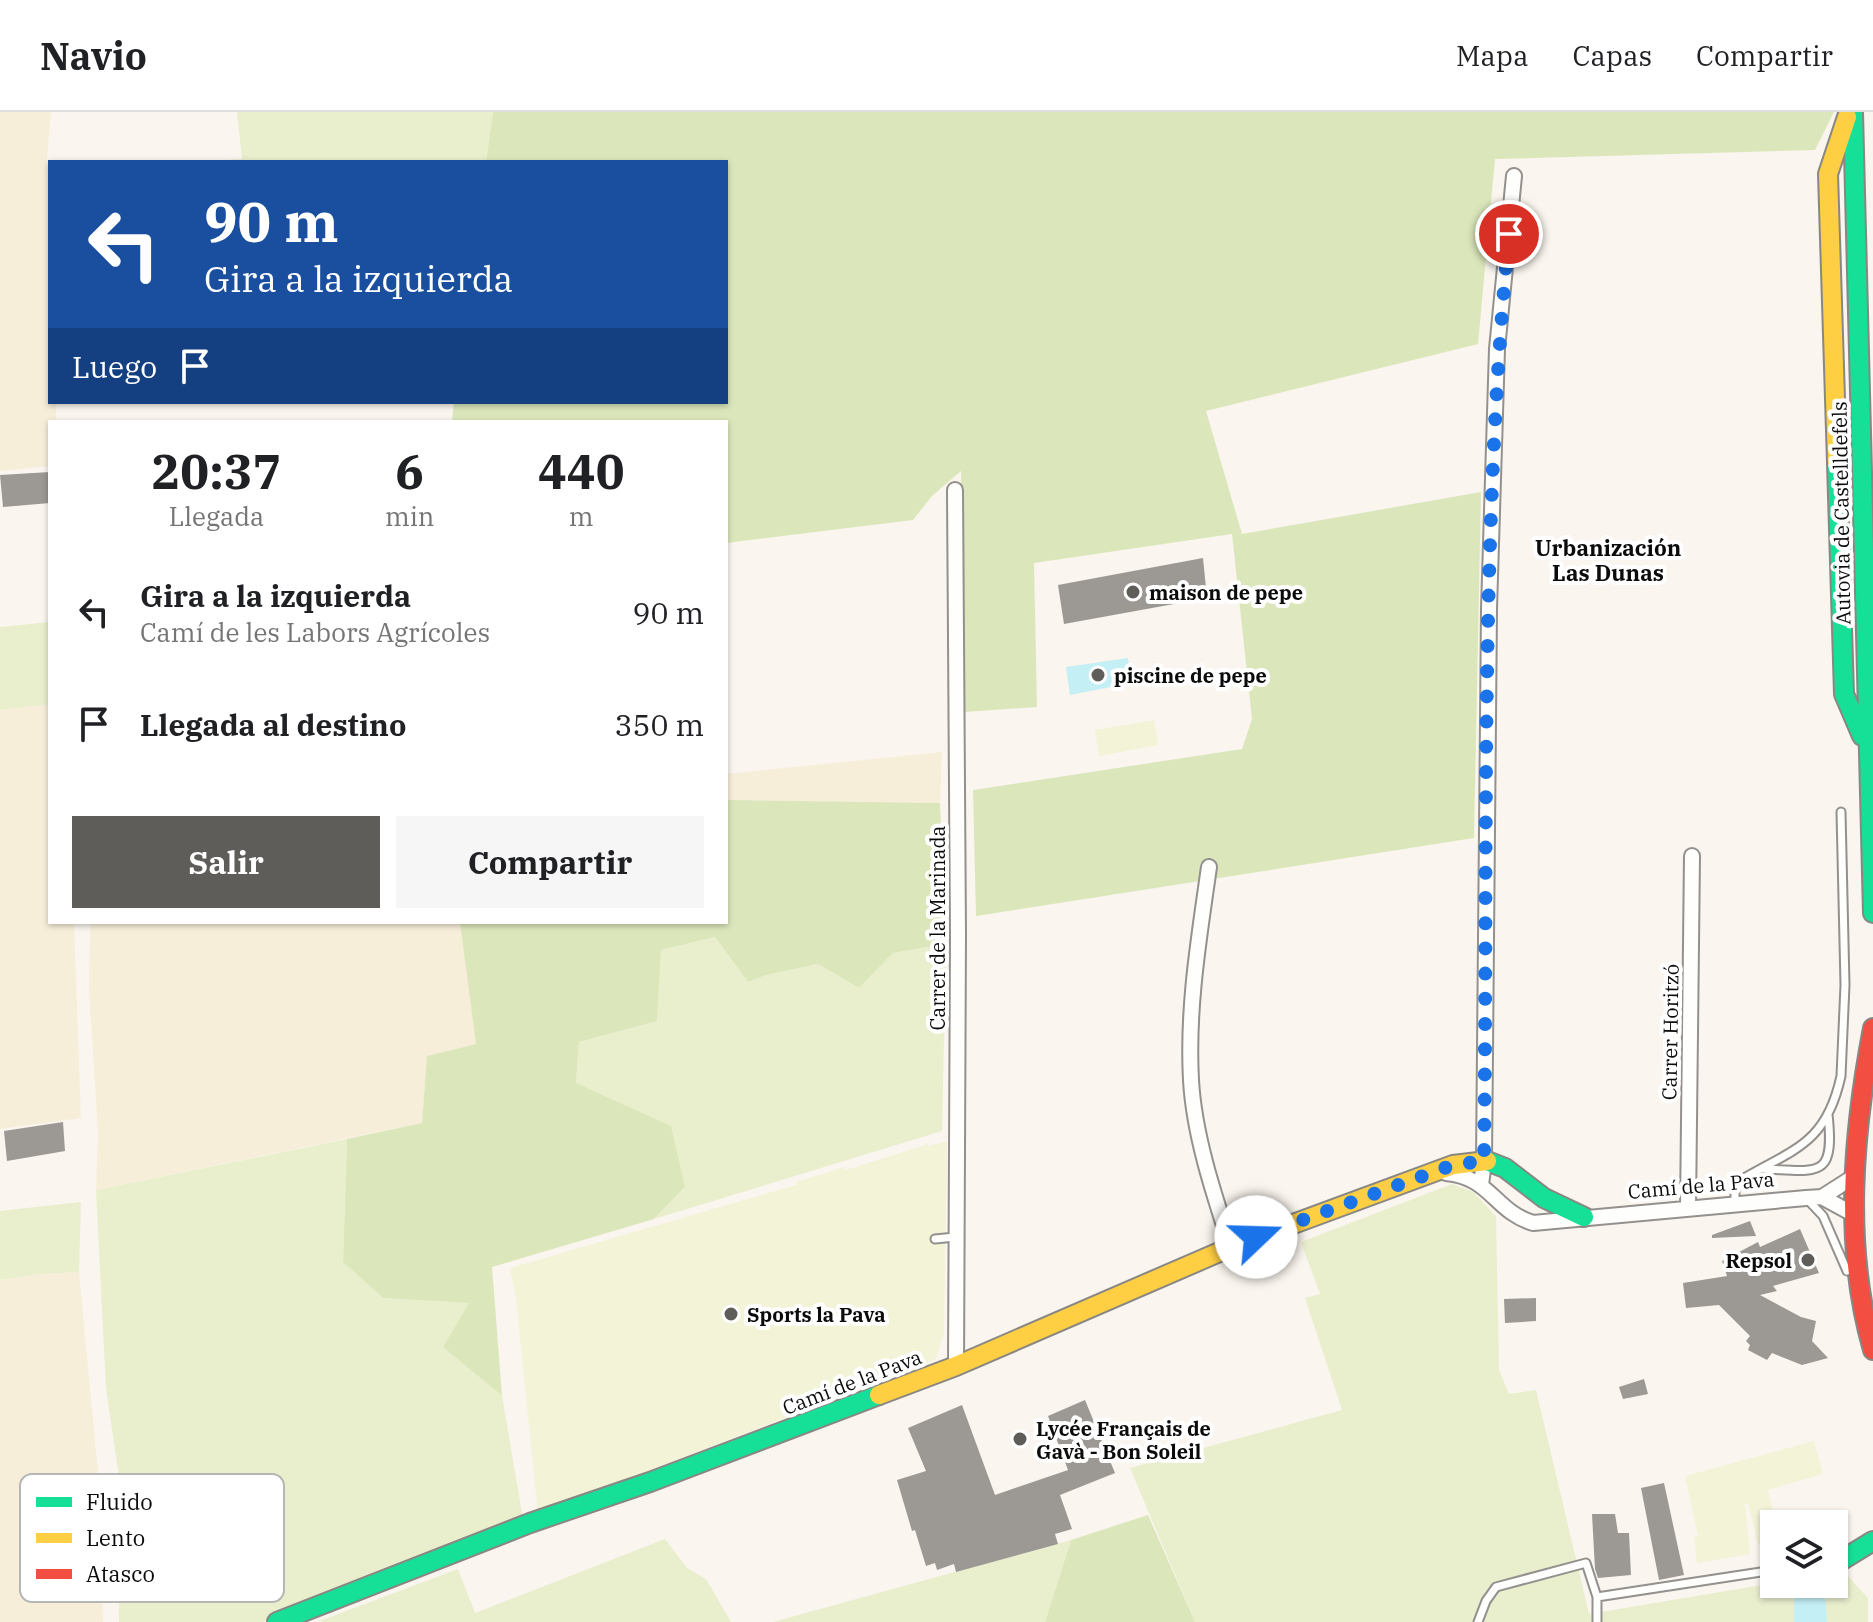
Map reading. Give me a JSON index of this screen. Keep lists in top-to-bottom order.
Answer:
{
  "streets": {
    "main road": ["Autovia de Castelldefels", "Camí de la Pava"],
    "street": ["Carrer de la Marinada", "Carrer Horitzó"]
  },
  "crossings": [
    ["Carrer de la Marinada", "Camí de la Pava"],
    ["Carrer Horitzó", "Camí de la Pava"]
  ],
  "districts": ["Urbanización Las Dunas"],
  "places": [
    "maison de pepe",
    "piscine de pepe",
    "Repsol",
    "Sports la Pava",
    "Lycée Français de Gavà - Bon Soleil"
  ],
  "legend": ["Fluido", "Lento", "Atasco"],
  "page": {
    "header": "Navio",
    "nav": ["Mapa", "Capas", "Compartir"],
    "turn": ["90 m", "Gira a la izquierda"],
    "then": "Luego",
    "eta": [
      "20:37",
      "Llegada",
      "6",
      "min",
      "440",
      "m"
    ],
    "list": [
      {
        "name": "Gira a la izquierda",
        "note": "Camí de les Labors Agrícoles",
        "value": "90 m"
      },
      {
        "name": "Llegada al destino",
        "value": "350 m"
      }
    ],
    "buttons": ["Salir", "Compartir"]
  }
}
